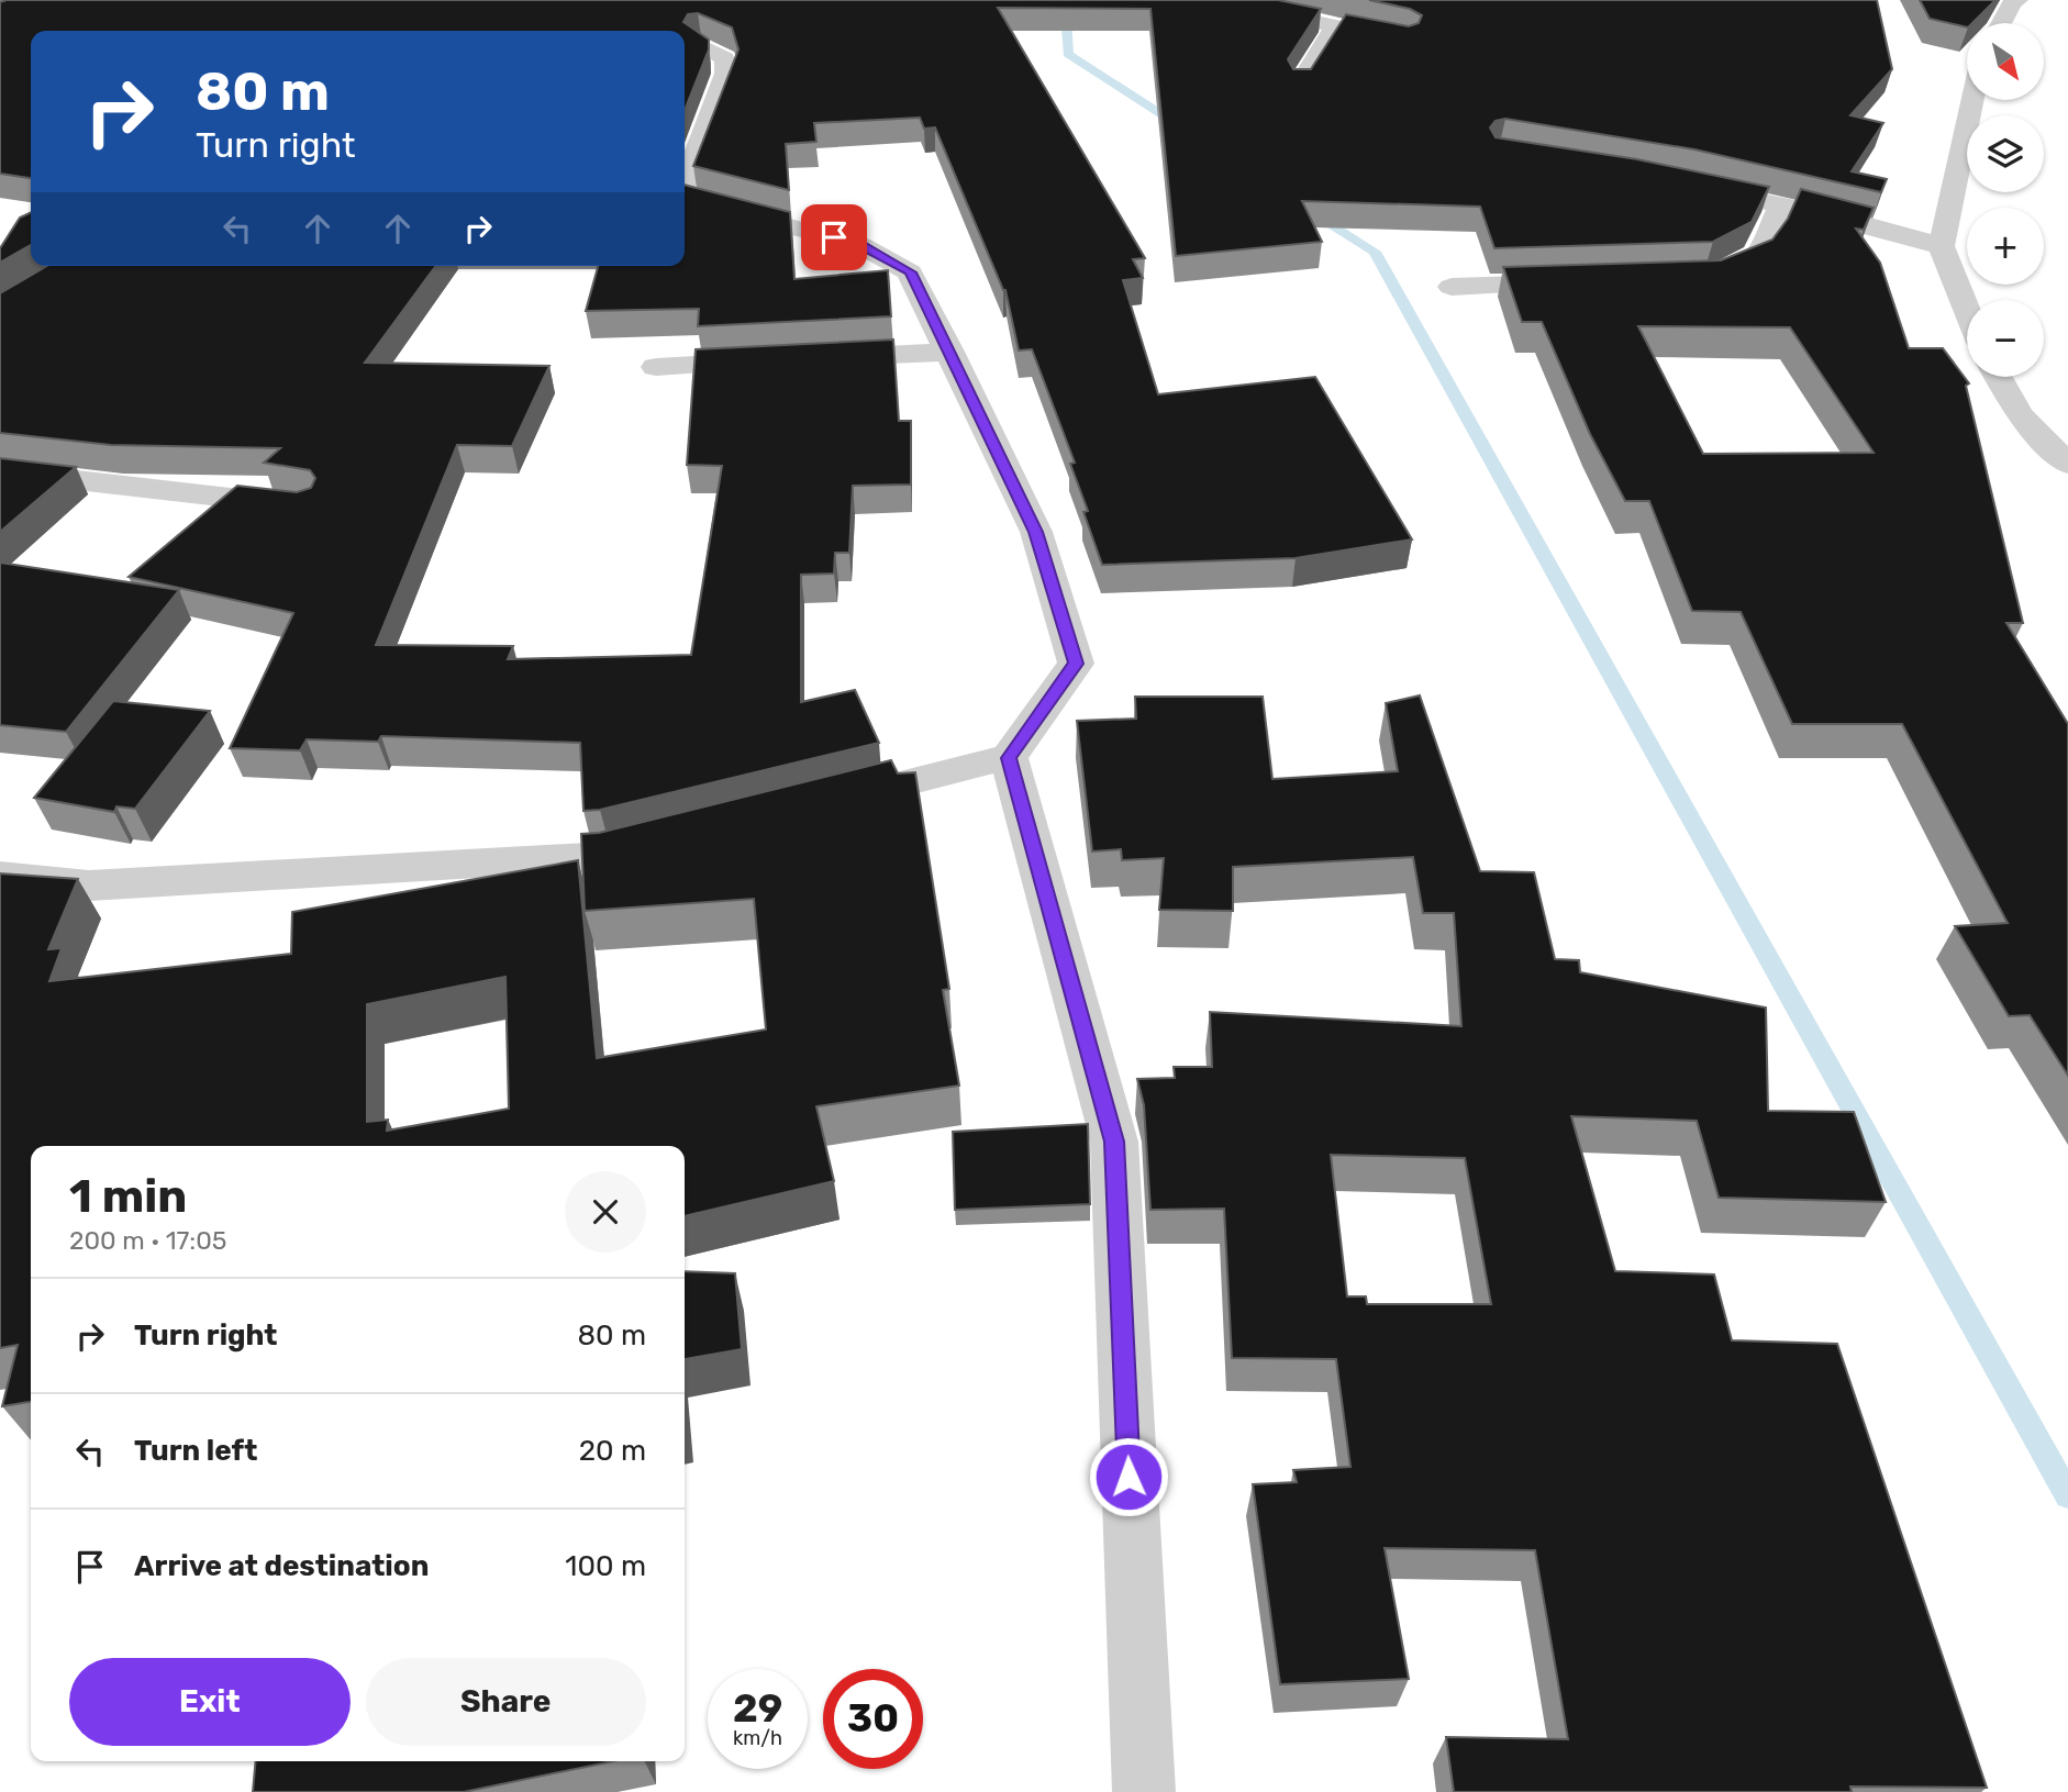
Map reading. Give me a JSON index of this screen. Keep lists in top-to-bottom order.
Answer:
{
  "north": "bottom right",
  "page": {
    "map_buttons": ["+", "−"],
    "turn": ["80 m", "Turn right"],
    "heading": ["1 min", "200 m · 17:05"],
    "list": [
      {
        "name": "Turn right",
        "value": "80 m"
      },
      {
        "name": "Turn left",
        "value": "20 m"
      },
      {
        "name": "Arrive at destination",
        "value": "100 m"
      }
    ],
    "buttons": ["Exit", "Share"],
    "speed": "29 km/h",
    "limit": "30"
  }
}
